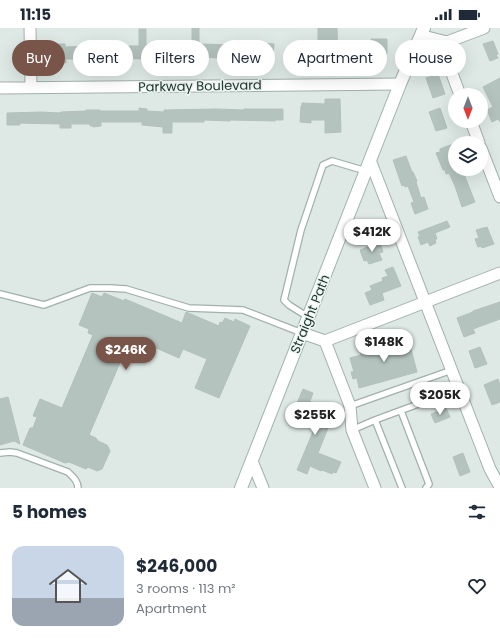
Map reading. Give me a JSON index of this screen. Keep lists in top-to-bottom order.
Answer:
{
  "streets": {
    "main road": ["Straight Path"],
    "street": ["Parkway Boulevard"]
  },
  "crossings": [
    ["Parkway Boulevard", "Straight Path"]
  ],
  "north": "bottom",
  "page": {
    "status": "11:15",
    "chip": [
      "Buy",
      "Rent",
      "Filters",
      "New",
      "Apartment",
      "House"
    ],
    "price": [
      "$412K",
      "$148K",
      "$246K",
      "$205K",
      "$255K"
    ],
    "heading": "5 homes",
    "list": [
      {
        "name": "$246,000",
        "note": "3 rooms · 113 m² · Apartment"
      }
    ]
  }
}
